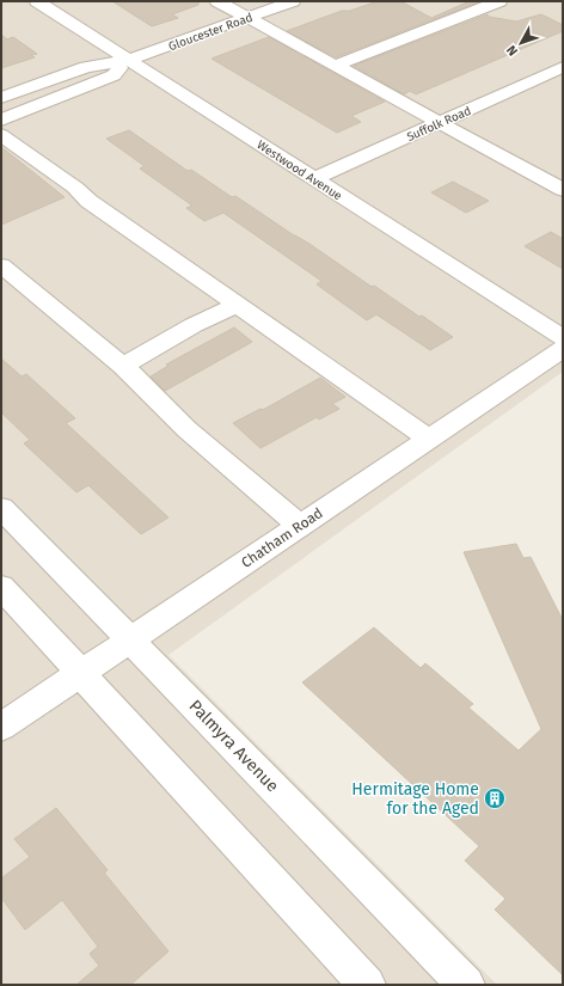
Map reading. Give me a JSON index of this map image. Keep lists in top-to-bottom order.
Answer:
{
  "streets": {
    "street": [
      "Gloucester Road",
      "Suffolk Road",
      "Westwood Avenue",
      "Chatham Road",
      "Palmyra Avenue"
    ]
  },
  "crossings": [
    ["Gloucester Road", "Westwood Avenue"],
    ["Suffolk Road", "Westwood Avenue"],
    ["Chatham Road", "Palmyra Avenue"]
  ],
  "places": {
    "building": ["Hermitage Home for the Aged"]
  },
  "north": "bottom left"
}
